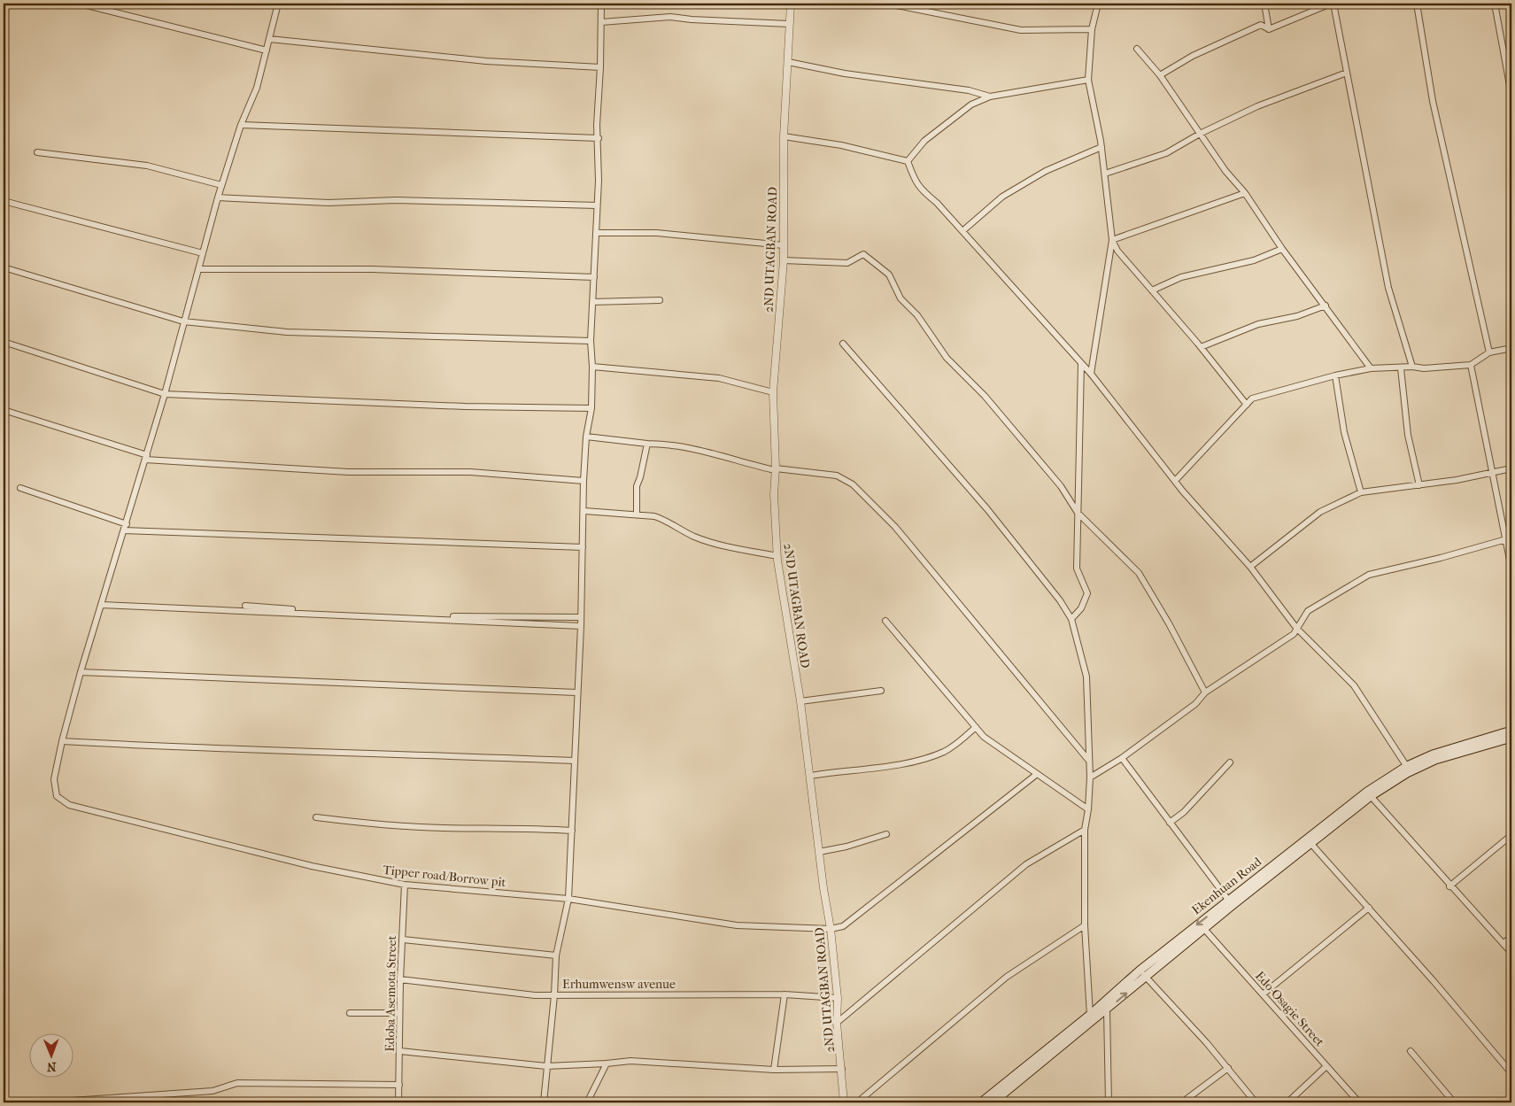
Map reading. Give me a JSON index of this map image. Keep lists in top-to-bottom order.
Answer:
{
  "streets": {
    "main road": ["Ekenhuan Road"],
    "street": [
      "2ND UTAGBAN ROAD",
      "Tipper road/Borrow pit",
      "Erhumwensw avenue",
      "Edoba Asemota Street",
      "Edo-Osagie Street"
    ]
  },
  "crossings": [
    ["2ND UTAGBAN ROAD", "Tipper road/Borrow pit"],
    ["2ND UTAGBAN ROAD", "Erhumwensw avenue"],
    ["Tipper road/Borrow pit", "Edoba Asemota Street"],
    ["Ekenhuan Road", "Edo-Osagie Street"],
    ["Erhumwensw avenue", "Edoba Asemota Street"]
  ],
  "north": "bottom"
}
